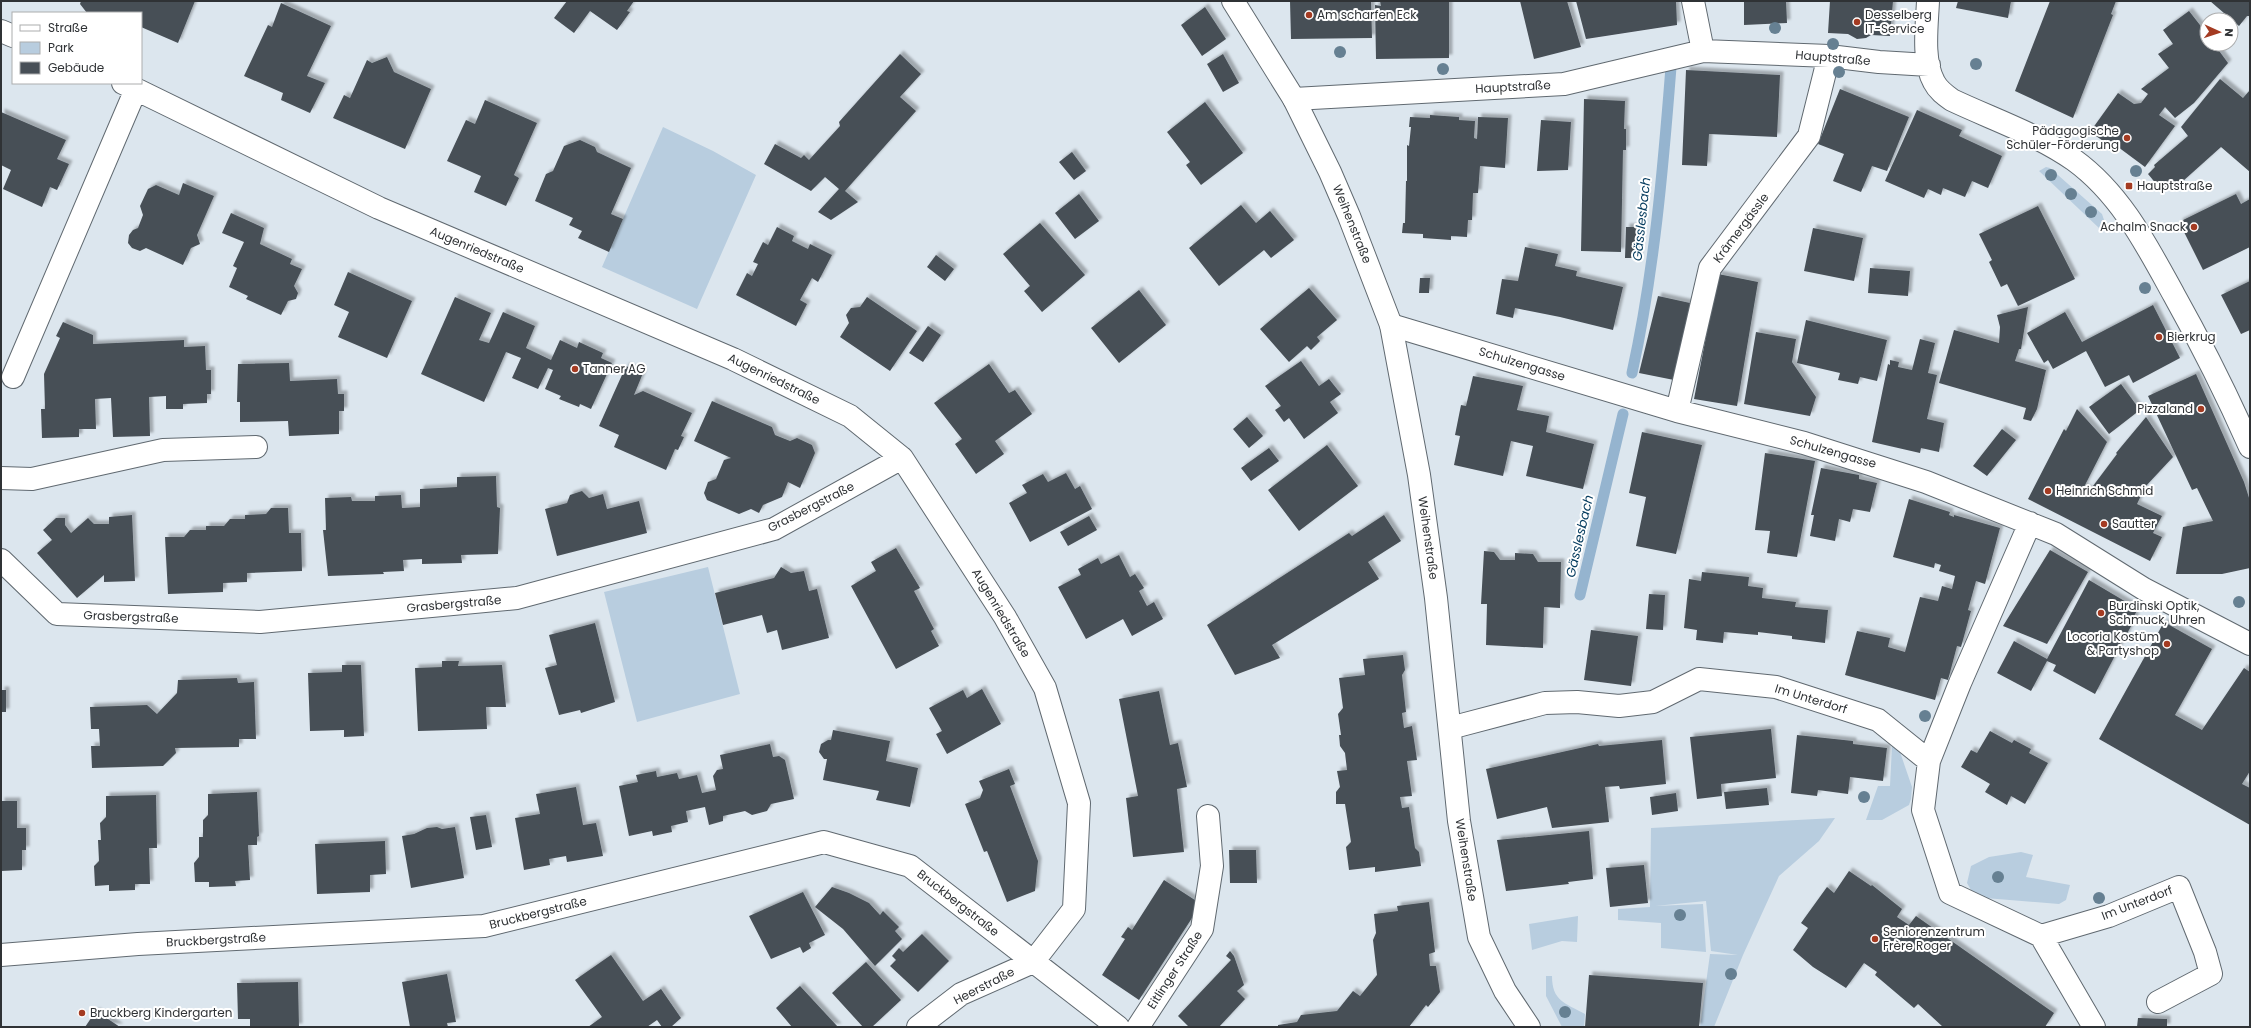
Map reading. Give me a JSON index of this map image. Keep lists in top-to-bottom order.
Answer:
{
  "streets": {
    "street": [
      "Hauptstraße",
      "Weihenstraße",
      "Krämergässle",
      "Augenriedstraße",
      "Schulzengasse",
      "Grasbergstraße",
      "Im Unterdorf",
      "Bruckbergstraße",
      "Eitlinger Straße",
      "Heerstraße"
    ]
  },
  "crossings": [
    ["Hauptstraße", "Weihenstraße"],
    ["Hauptstraße", "Krämergässle"],
    ["Weihenstraße", "Schulzengasse"],
    ["Weihenstraße", "Im Unterdorf"],
    ["Krämergässle", "Schulzengasse"],
    ["Augenriedstraße", "Grasbergstraße"],
    ["Augenriedstraße", "Bruckbergstraße"],
    ["Augenriedstraße", "Heerstraße"],
    ["Bruckbergstraße", "Heerstraße"]
  ],
  "water": ["Gässlesbach"],
  "places": {
    "other": [
      "Am scharfen Eck",
      "Desselberg IT-Service",
      "Pädagogische Schüler-Förderung",
      "Achalm Snack",
      "Bierkrug",
      "Tanner AG",
      "Pizzaland",
      "Heinrich Schmid",
      "Sautter",
      "Burdinski Optik, Schmuck, Uhren",
      "Locoria Kostüm & Partyshop",
      "Seniorenzentrum Frère Roger",
      "Bruckberg Kindergarten"
    ],
    "transit": ["Hauptstraße"]
  },
  "legend": ["Straße", "Park", "Gebäude"],
  "north": "right"
}
